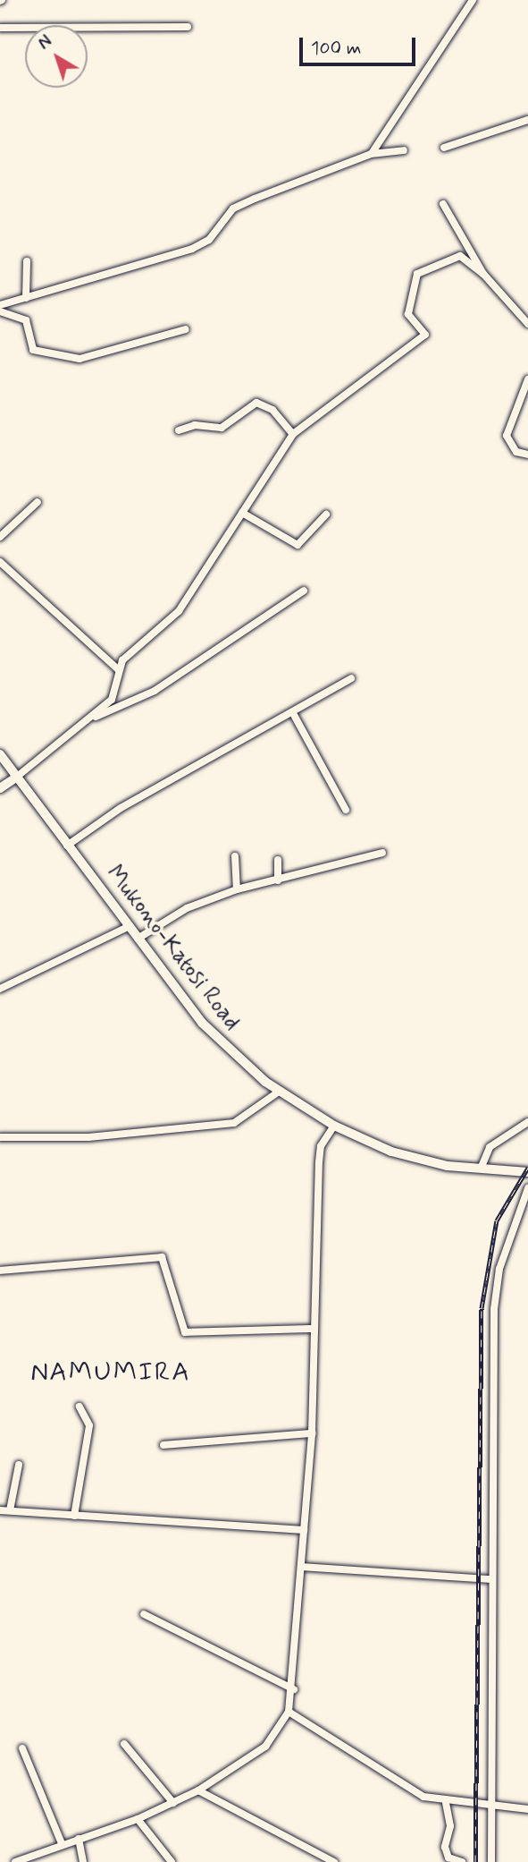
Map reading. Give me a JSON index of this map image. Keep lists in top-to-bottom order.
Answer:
{
  "streets": {
    "main road": ["Mukono-Katosi Road"]
  },
  "districts": ["NAMUMIRA"],
  "scale_bar": "100 m",
  "north": "top left"
}
